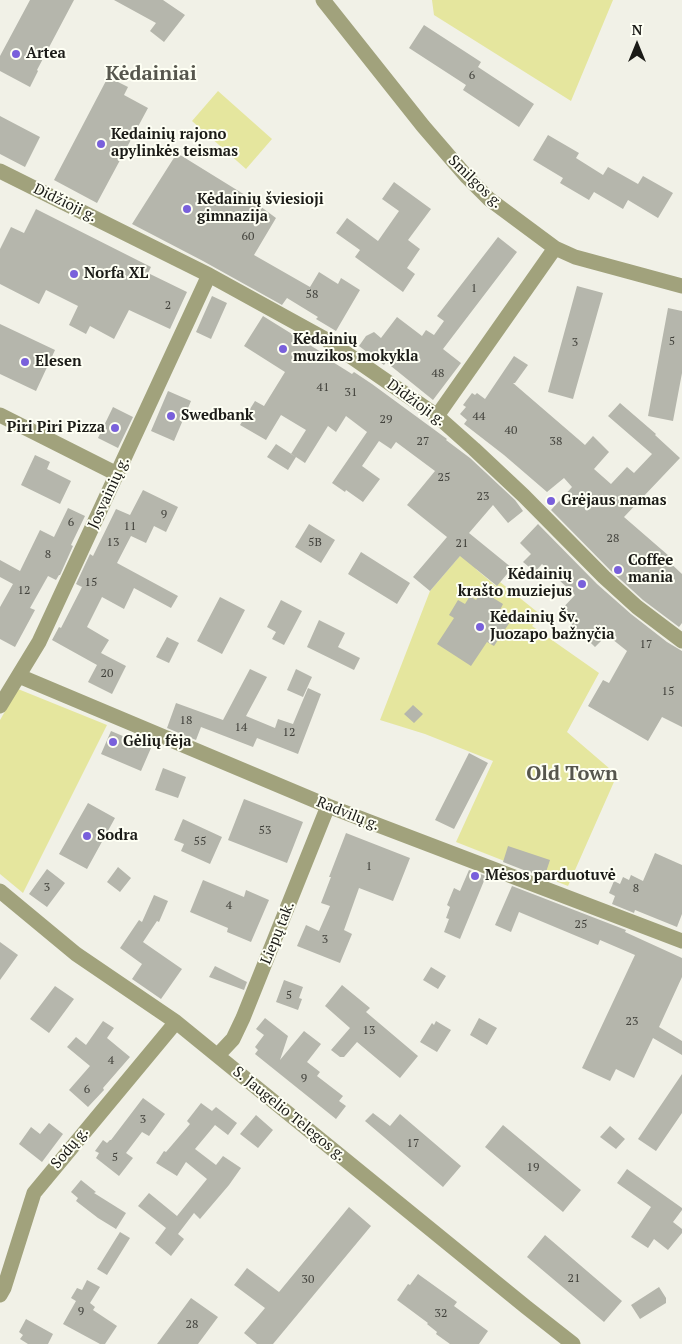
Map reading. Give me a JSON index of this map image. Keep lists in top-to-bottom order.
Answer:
{
  "streets": {
    "street": [
      "Smilgos g.",
      "Didžioji g.",
      "Josvainių g.",
      "Radvilų g.",
      "Liepų tak.",
      "S. Jaugelio Telegos g.",
      "Sodų g."
    ]
  },
  "crossings": [
    ["Didžioji g.", "Josvainių g."],
    ["Josvainių g.", "Radvilų g."],
    ["Radvilų g.", "Liepų tak."],
    ["Liepų tak.", "S. Jaugelio Telegos g."],
    ["S. Jaugelio Telegos g.", "Sodų g."]
  ],
  "districts": ["Kėdainiai", "Old Town"],
  "places": [
    "Artea",
    "Kedainių rajono apylinkės teismas",
    "Kėdainių šviesioji gimnazija",
    "Norfa XL",
    "Kėdainių muzikos mokykla",
    "Elesen",
    "Swedbank",
    "Piri Piri Pizza",
    "Grėjaus namas",
    "Coffee mania",
    "Kėdainių krašto muziejus",
    "Kėdainių Šv. Juozapo bažnyčia",
    "Gėlių fėja",
    "Sodra",
    "Mėsos parduotuvė"
  ],
  "house_numbers": [
    "6",
    "60",
    "1",
    "58",
    "2",
    "5",
    "3",
    "48",
    "41",
    "31",
    "44",
    "29",
    "40",
    "27",
    "38",
    "25",
    "23",
    "9",
    "6",
    "11",
    "28",
    "13",
    "5B",
    "21",
    "8",
    "15",
    "12",
    "17",
    "20",
    "15",
    "18",
    "14",
    "12",
    "53",
    "55",
    "1",
    "3",
    "8",
    "4",
    "25",
    "3",
    "5",
    "23",
    "13",
    "4",
    "9",
    "6",
    "3",
    "17",
    "5",
    "19",
    "21",
    "30",
    "9",
    "32",
    "28"
  ],
  "north": "top"
}
